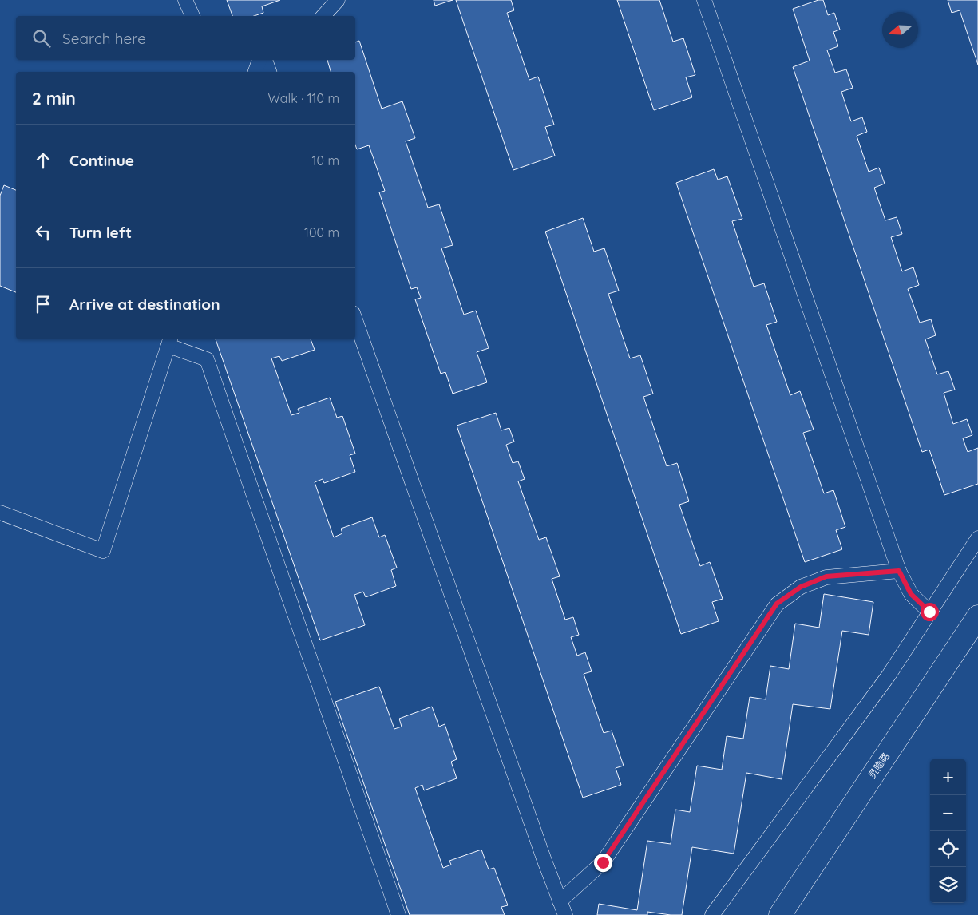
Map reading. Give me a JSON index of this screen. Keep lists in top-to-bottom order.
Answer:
{
  "streets": {
    "street": ["灵隐路"]
  },
  "north": "left",
  "page": {
    "search": "Search here",
    "heading": ["2 min", "Walk · 110 m"],
    "list": [
      ["Continue", "10 m"],
      ["Turn left", "100 m"],
      "Arrive at destination"
    ],
    "map_buttons": ["+", "−"]
  }
}
